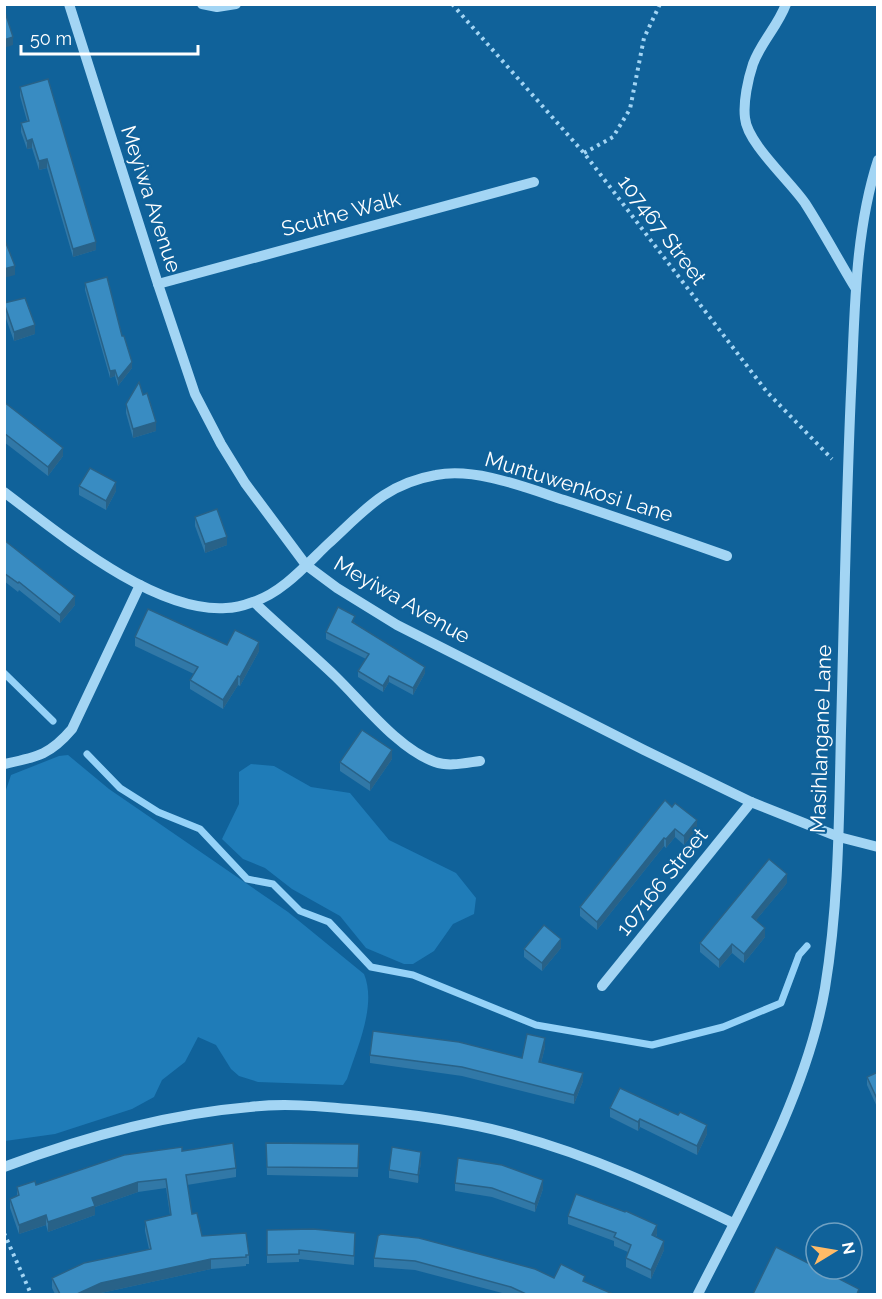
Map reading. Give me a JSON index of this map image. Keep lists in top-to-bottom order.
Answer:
{
  "streets": {
    "street": [
      "Meyiwa Avenue",
      "Scuthe Walk",
      "Muntuwenkosi Lane",
      "Masihlangane Lane",
      "107166 Street"
    ],
    "path": ["107467 Street"]
  },
  "crossings": [
    ["Meyiwa Avenue", "Scuthe Walk"],
    ["Meyiwa Avenue", "Muntuwenkosi Lane"],
    ["Meyiwa Avenue", "Masihlangane Lane"],
    ["Meyiwa Avenue", "107166 Street"],
    ["107467 Street", "Masihlangane Lane"]
  ],
  "scale_bar": "50 m",
  "north": "right"
}
